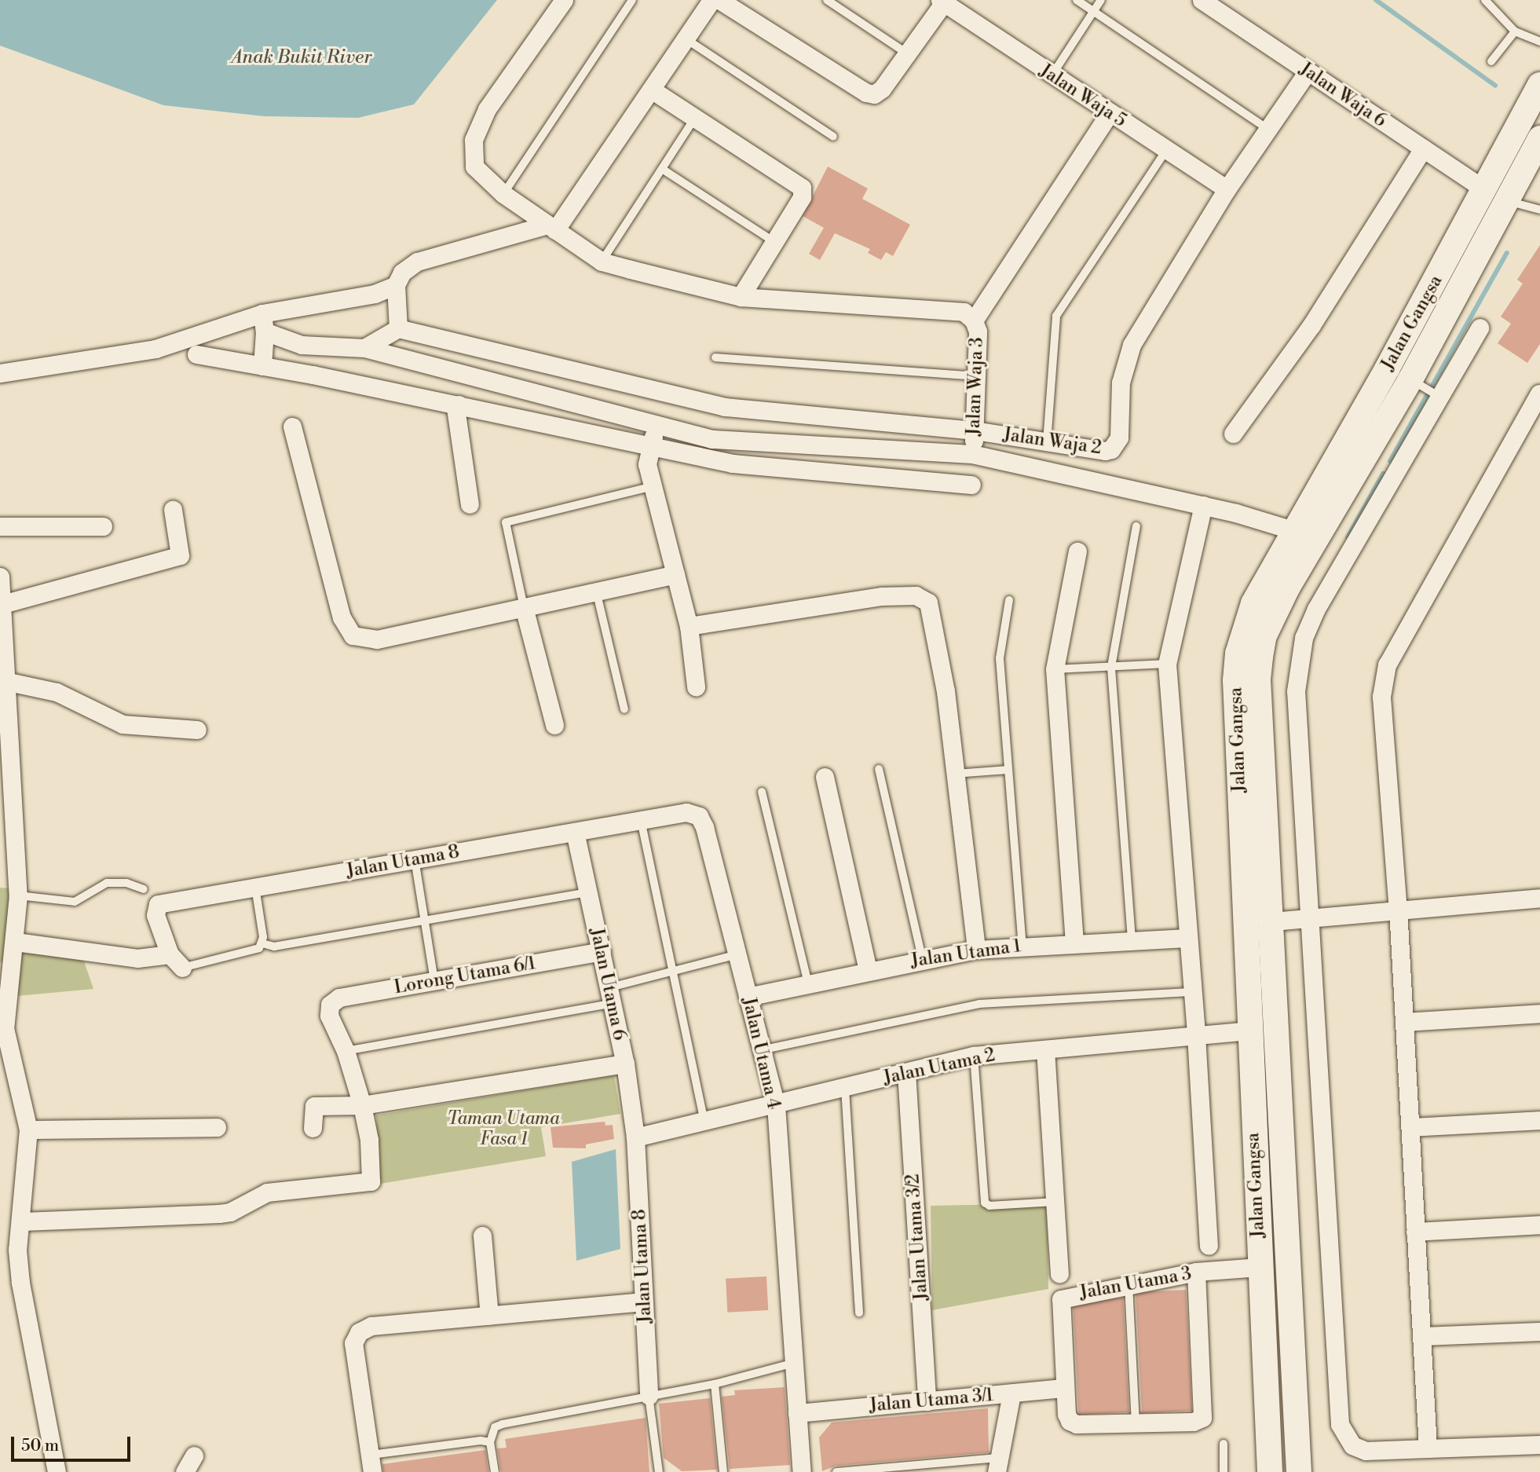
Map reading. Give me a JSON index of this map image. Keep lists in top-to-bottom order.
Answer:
{
  "streets": {
    "main road": ["Jalan Gangsa"],
    "street": [
      "Jalan Waja 6",
      "Jalan Waja 5",
      "Jalan Waja 3",
      "Jalan Waja 2",
      "Jalan Utama 8",
      "Jalan Utama 1",
      "Lorong Utama 6/1",
      "Jalan Utama 6",
      "Jalan Utama 4",
      "Jalan Utama 2",
      "Jalan Utama 3/2",
      "Jalan Utama 3",
      "Jalan Utama 3/1"
    ]
  },
  "crossings": [
    ["Jalan Waja 6", "Jalan Gangsa"],
    ["Jalan Waja 6", "Jalan Waja 2"],
    ["Jalan Waja 5", "Jalan Waja 2"],
    ["Jalan Gangsa", "Jalan Utama 2"],
    ["Jalan Gangsa", "Jalan Utama 3"],
    ["Jalan Waja 3", "Jalan Waja 2"],
    ["Jalan Utama 8", "Jalan Utama 6"],
    ["Jalan Utama 8", "Jalan Utama 4"],
    ["Jalan Utama 8", "Jalan Utama 2"],
    ["Jalan Utama 1", "Jalan Utama 4"],
    ["Lorong Utama 6/1", "Jalan Utama 6"],
    ["Jalan Utama 6", "Jalan Utama 2"],
    ["Jalan Utama 4", "Jalan Utama 2"],
    ["Jalan Utama 4", "Jalan Utama 3/1"],
    ["Jalan Utama 2", "Jalan Utama 3/2"],
    ["Jalan Utama 2", "Jalan Utama 3"],
    ["Jalan Utama 3/2", "Jalan Utama 3/1"],
    ["Jalan Utama 3", "Jalan Utama 3/1"]
  ],
  "water": ["Anak Bukit River"],
  "parks": ["Taman Utama Fasa 1"],
  "scale_bar": "50 m"
}
